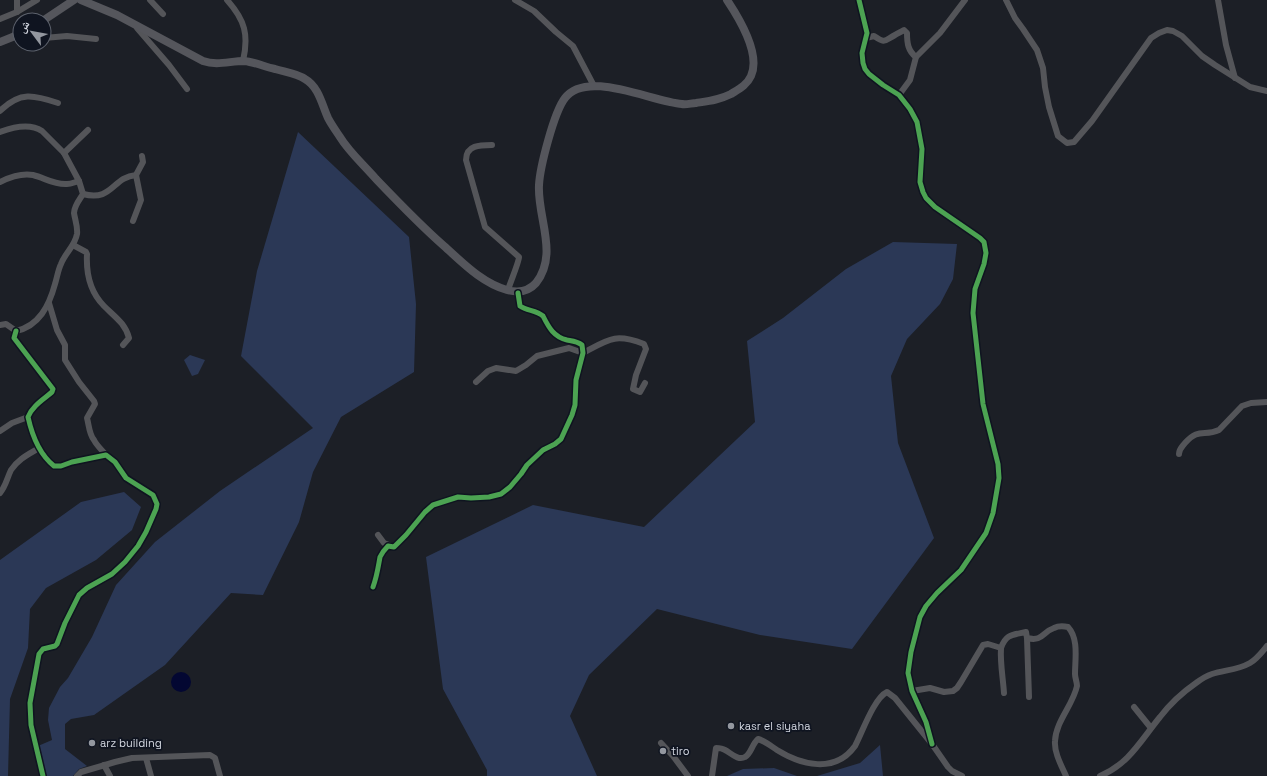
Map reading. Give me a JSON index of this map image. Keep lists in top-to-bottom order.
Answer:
{
  "places": ["kasr el siyaha", "arz building", "tiro"],
  "north": "top left"
}
